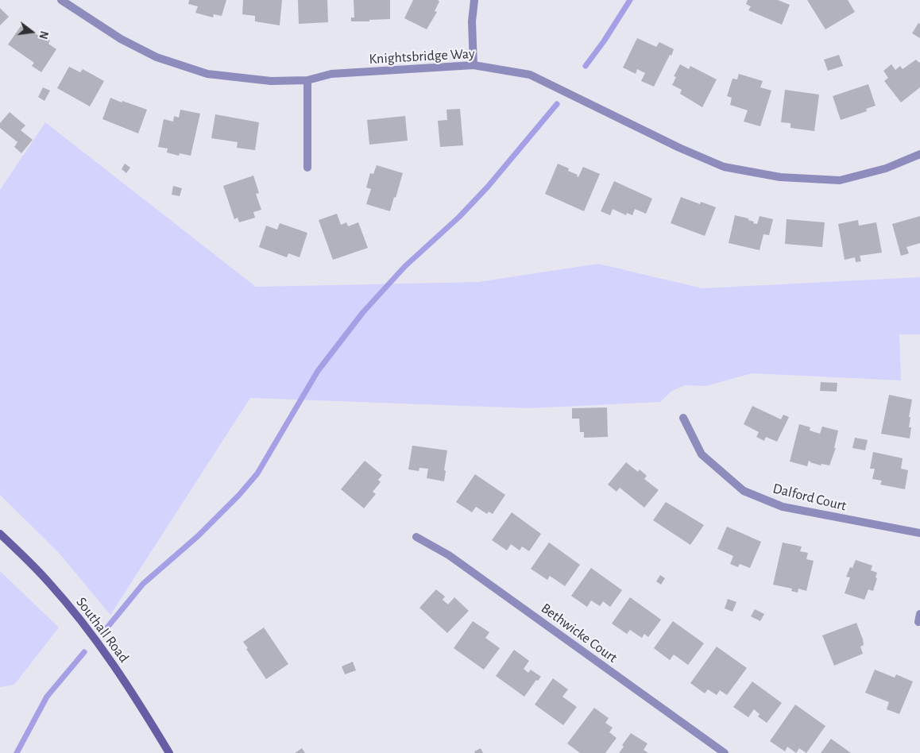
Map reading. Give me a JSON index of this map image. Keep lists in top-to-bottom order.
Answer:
{
  "streets": {
    "street": [
      "Knightsbridge Way",
      "Dalford Court",
      "Southall Road",
      "Bethwicke Court"
    ]
  },
  "north": "right"
}
